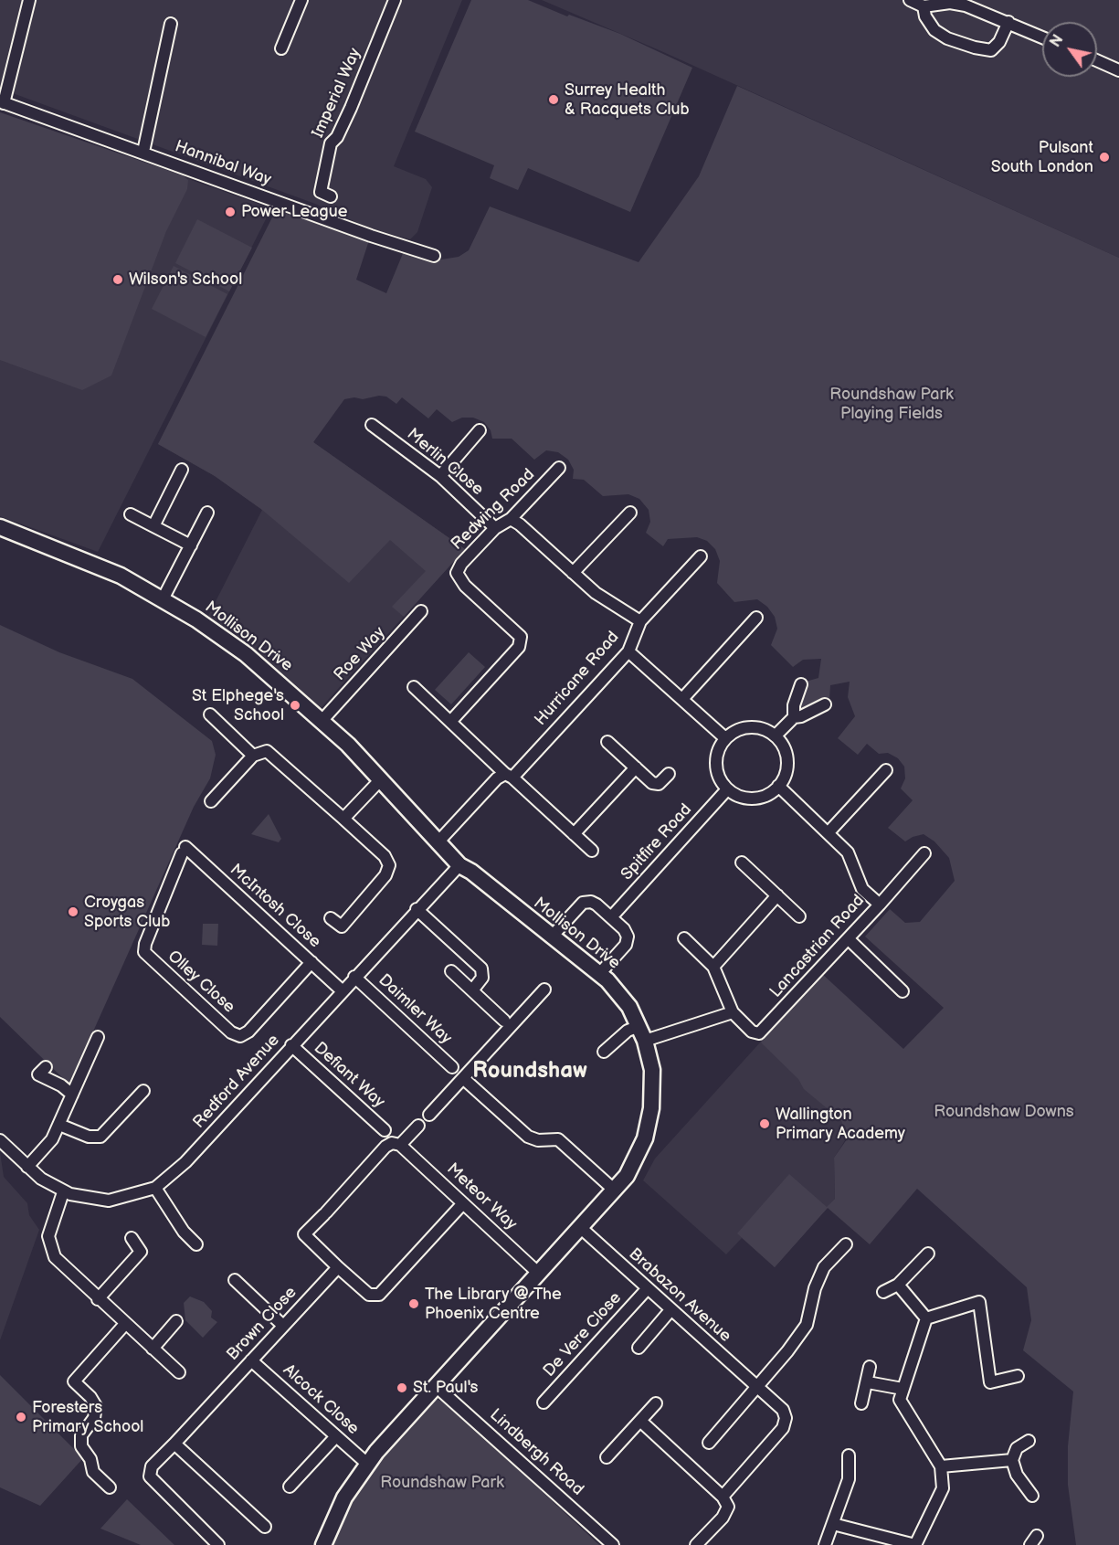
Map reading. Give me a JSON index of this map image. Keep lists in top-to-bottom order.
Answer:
{
  "streets": {
    "main road": ["Mollison Drive"],
    "street": [
      "Imperial Way",
      "Hannibal Way",
      "Merlin Close",
      "Redwing Road",
      "Roe Way",
      "Hurricane Road",
      "Spitfire Road",
      "McIntosh Close",
      "Lancastrian Road",
      "Olley Close",
      "Daimler Way",
      "Defiant Way",
      "Redford Avenue",
      "Meteor Way",
      "Brabazon Avenue",
      "Brown Close",
      "De Vere Close",
      "Alcock Close",
      "Lindbergh Road"
    ]
  },
  "crossings": [
    ["Merlin Close", "Redwing Road"],
    ["Redwing Road", "Hurricane Road"],
    ["Mollison Drive", "Roe Way"],
    ["Mollison Drive", "Hurricane Road"],
    ["Mollison Drive", "Redford Avenue"],
    ["Mollison Drive", "Meteor Way"],
    ["Mollison Drive", "Brabazon Avenue"],
    ["Mollison Drive", "Alcock Close"],
    ["Mollison Drive", "Lindbergh Road"],
    ["Spitfire Road", "Lancastrian Road"],
    ["McIntosh Close", "Olley Close"],
    ["McIntosh Close", "Redford Avenue"],
    ["Daimler Way", "Redford Avenue"],
    ["Defiant Way", "Redford Avenue"],
    ["Brabazon Avenue", "De Vere Close"],
    ["Brown Close", "Alcock Close"]
  ],
  "districts": ["Roundshaw"],
  "parks": ["Roundshaw Park Playing Fields", "Roundshaw Downs", "Roundshaw Park"],
  "places": [
    "Surrey Health & Racquets Club",
    "Pulsant South London",
    "Power League",
    "Wilson's School",
    "St Elphege's School",
    "Croygas Sports Club",
    "Wallington Primary Academy",
    "The Library @ The Phoenix Centre",
    "St. Paul's",
    "Foresters Primary School"
  ],
  "north": "top left"
}
